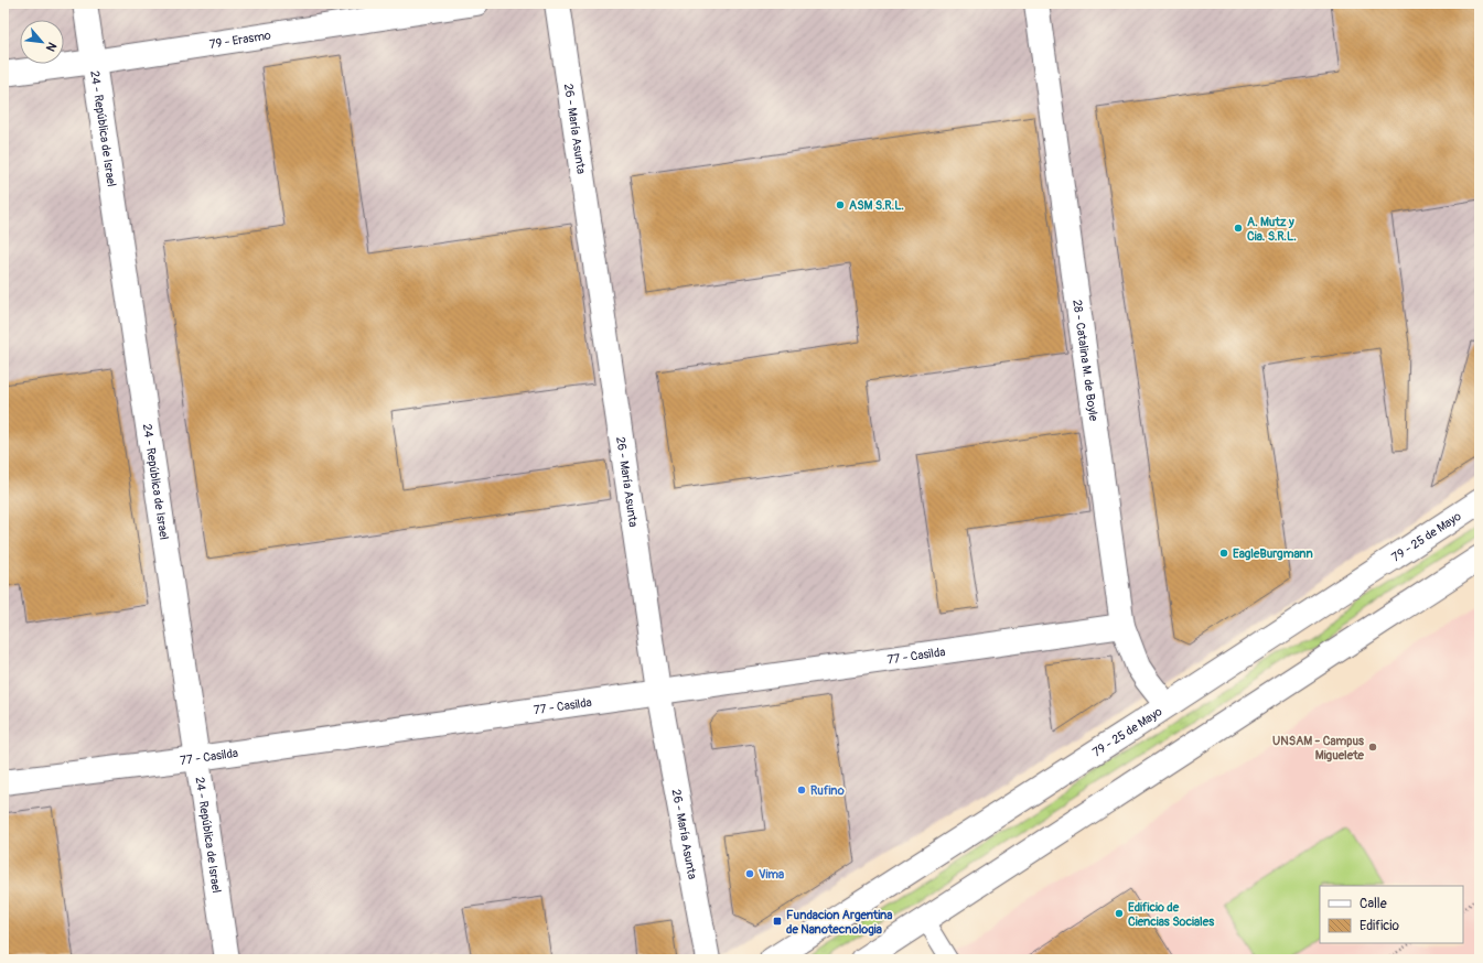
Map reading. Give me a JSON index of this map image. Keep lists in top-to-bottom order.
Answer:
{
  "streets": {
    "street": [
      "79 - Erasmo",
      "24 - República de Israel",
      "26 - María Asunta",
      "28 - Catalina M. de Boyle",
      "79 - 25 de Mayo",
      "77 - Casilda"
    ]
  },
  "crossings": [
    ["79 - Erasmo", "24 - República de Israel"],
    ["24 - República de Israel", "77 - Casilda"],
    ["26 - María Asunta", "77 - Casilda"],
    ["28 - Catalina M. de Boyle", "79 - 25 de Mayo"],
    ["28 - Catalina M. de Boyle", "77 - Casilda"]
  ],
  "places": {
    "other": [
      "ASM S.R.L.",
      "A. Mutz y Cia. S.R.L.",
      "EagleBurgmann",
      "UNSAM - Campus Miguelete",
      "Rufino",
      "Vima",
      "Edificio de Ciencias Sociales"
    ],
    "transit": ["Fundacion Argentina de Nanotecnologia"]
  },
  "legend": ["Calle", "Edificio"],
  "north": "bottom right"
}
